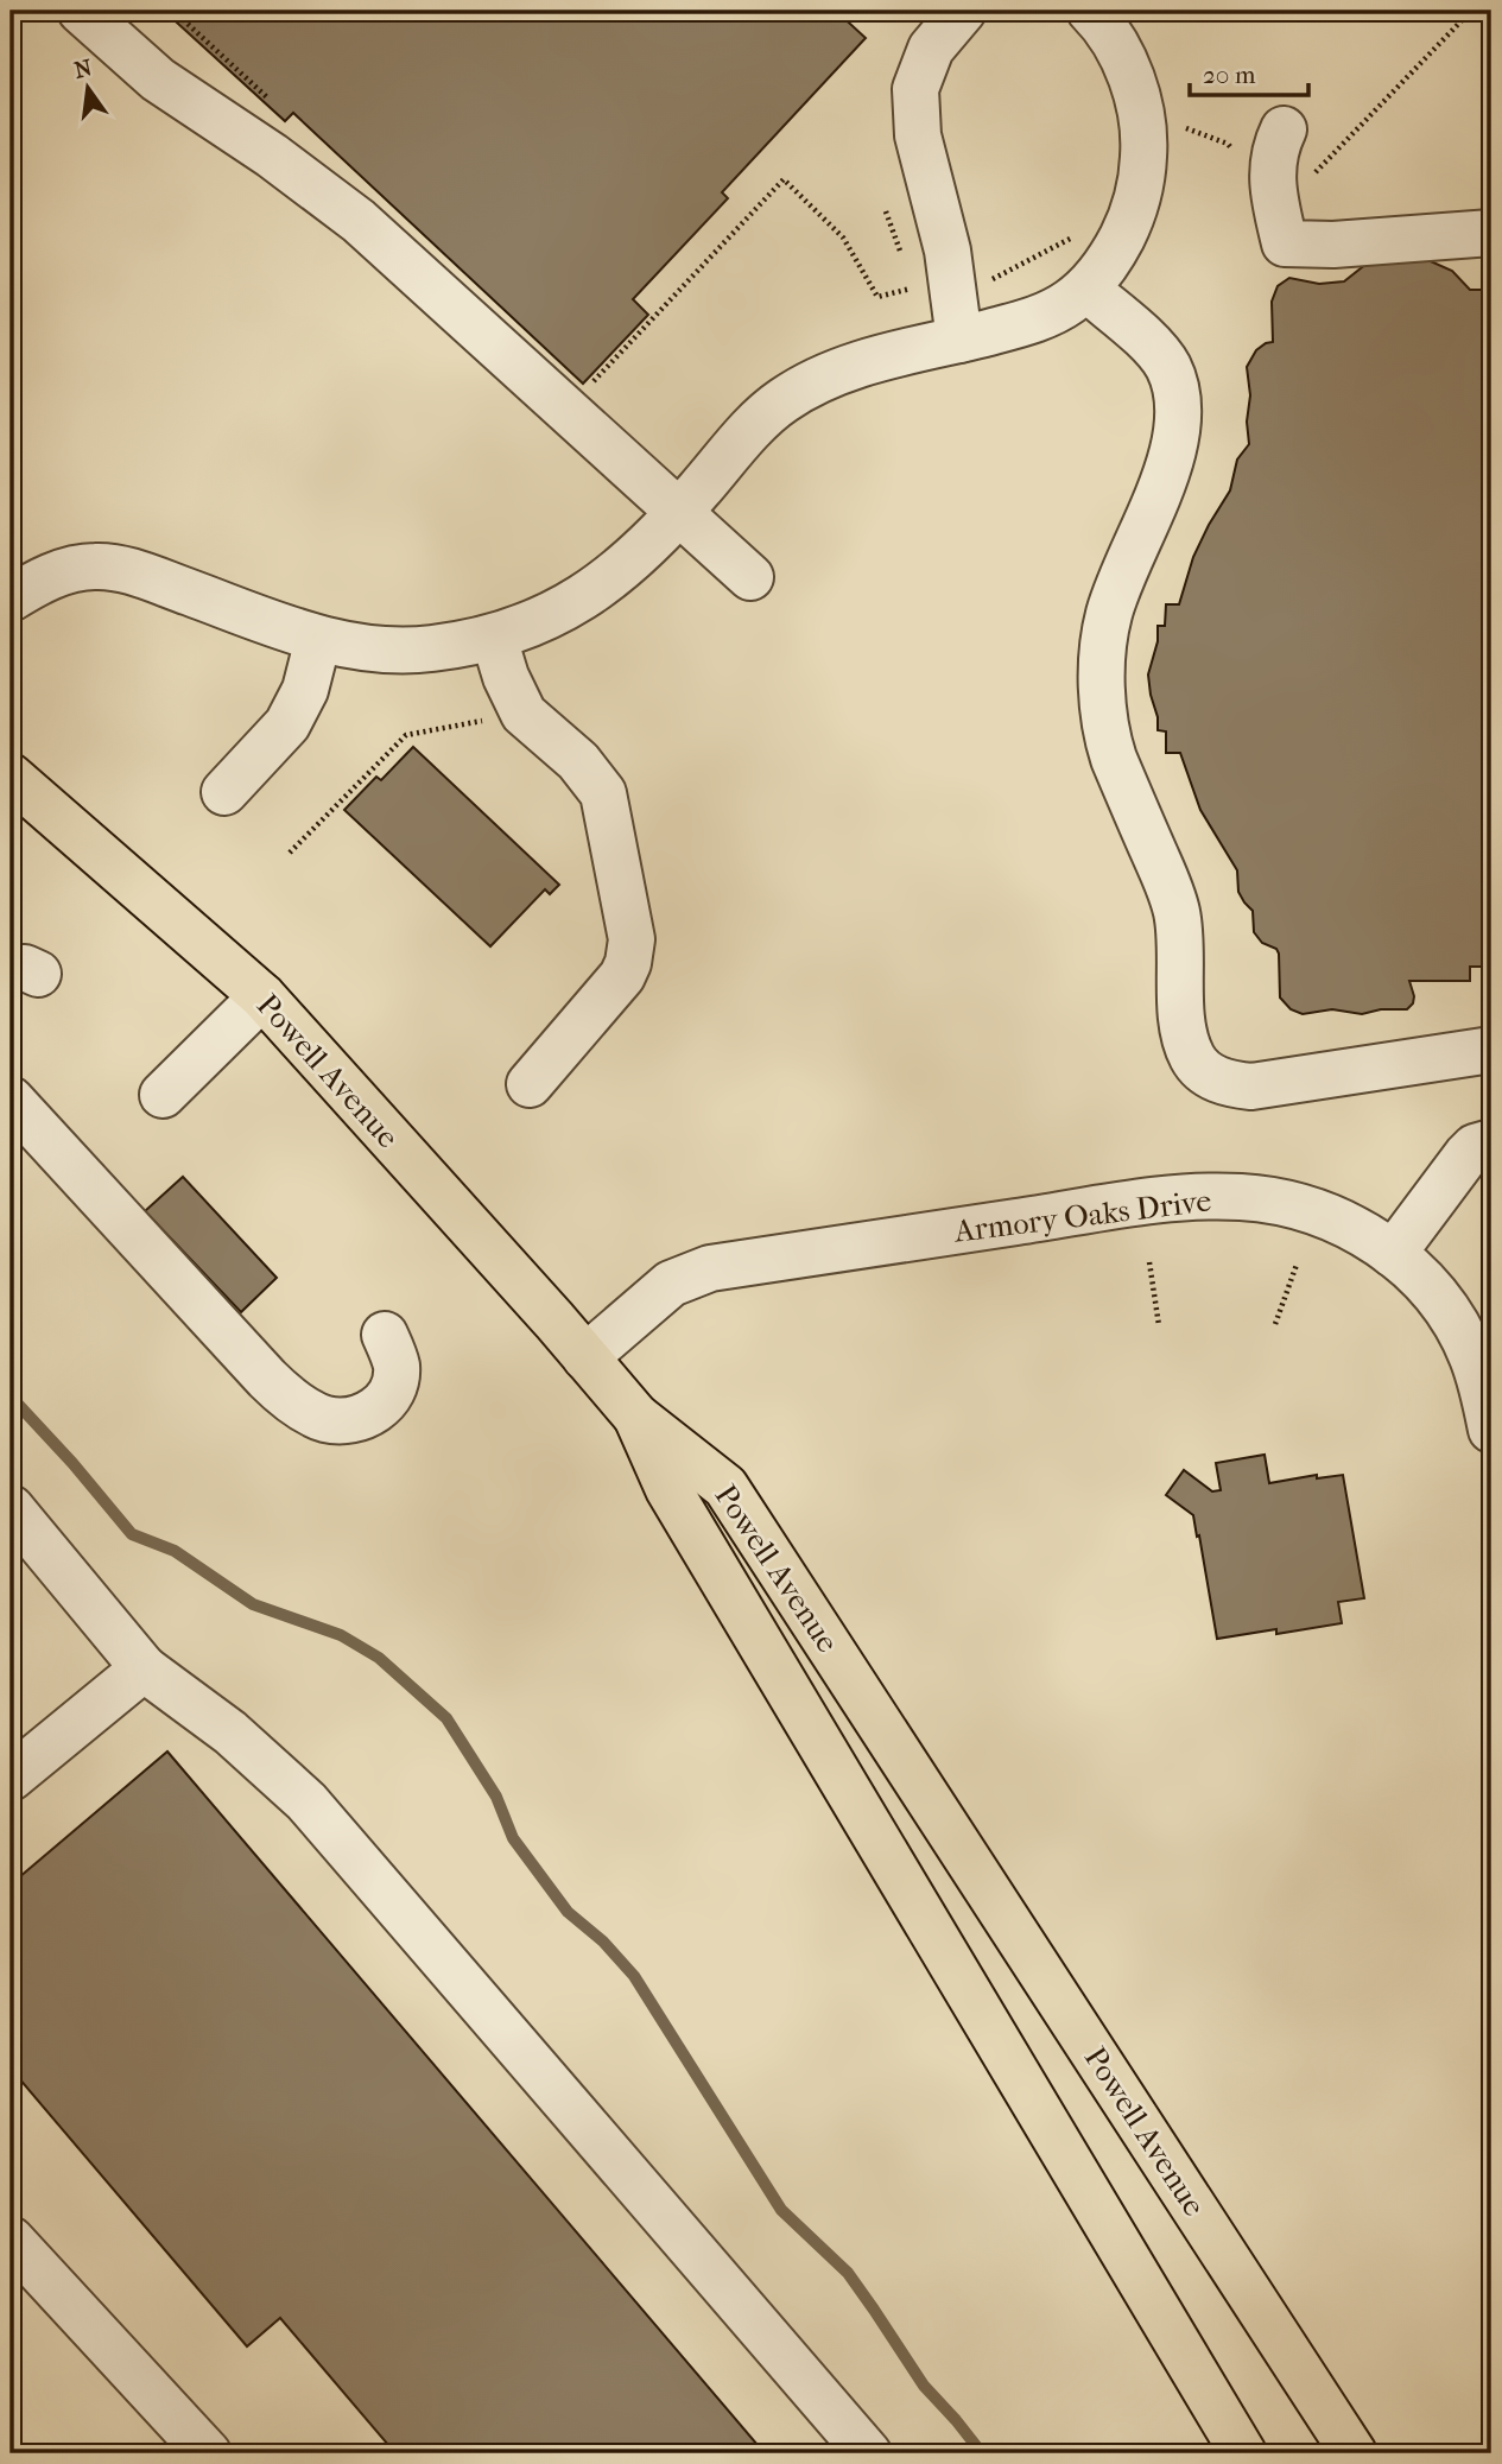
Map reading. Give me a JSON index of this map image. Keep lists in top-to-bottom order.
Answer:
{
  "streets": {
    "main road": ["Powell Avenue"],
    "street": ["Armory Oaks Drive"]
  },
  "crossings": [
    ["Powell Avenue", "Armory Oaks Drive"]
  ],
  "scale_bar": "20 m",
  "north": "top"
}
